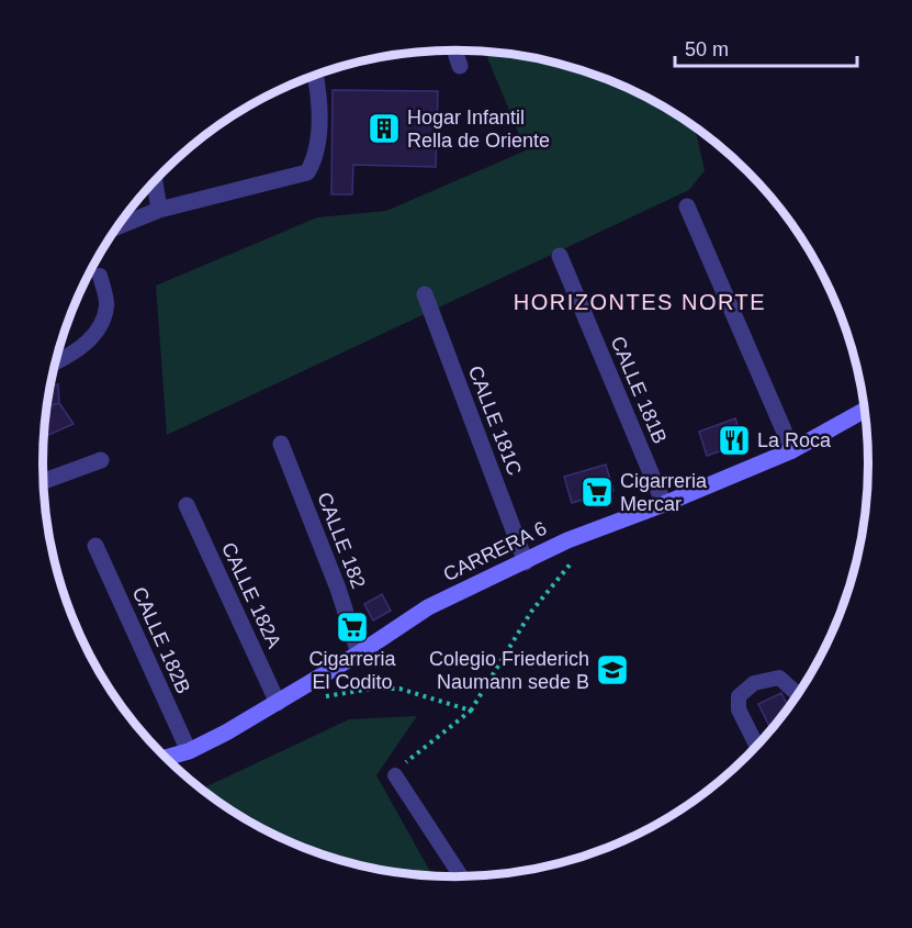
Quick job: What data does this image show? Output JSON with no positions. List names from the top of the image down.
{
  "streets": {
    "street": [
      "CALLE 181B",
      "CALLE 181C",
      "CALLE 182",
      "CARRERA 6",
      "CALLE 182A",
      "CALLE 182B"
    ]
  },
  "crossings": [
    ["CALLE 181B", "CARRERA 6"],
    ["CALLE 181C", "CARRERA 6"],
    ["CALLE 182", "CARRERA 6"],
    ["CARRERA 6", "CALLE 182A"],
    ["CARRERA 6", "CALLE 182B"]
  ],
  "districts": ["HORIZONTES NORTE"],
  "places": {
    "building": ["Hogar Infantil Rella de Oriente"],
    "restaurant": ["La Roca"],
    "supermarket": ["Cigarreria Mercar", "Cigarreria El Codito"],
    "school or university": ["Colegio Friederich Naumann sede B"]
  },
  "scale_bar": "50 m"
}
